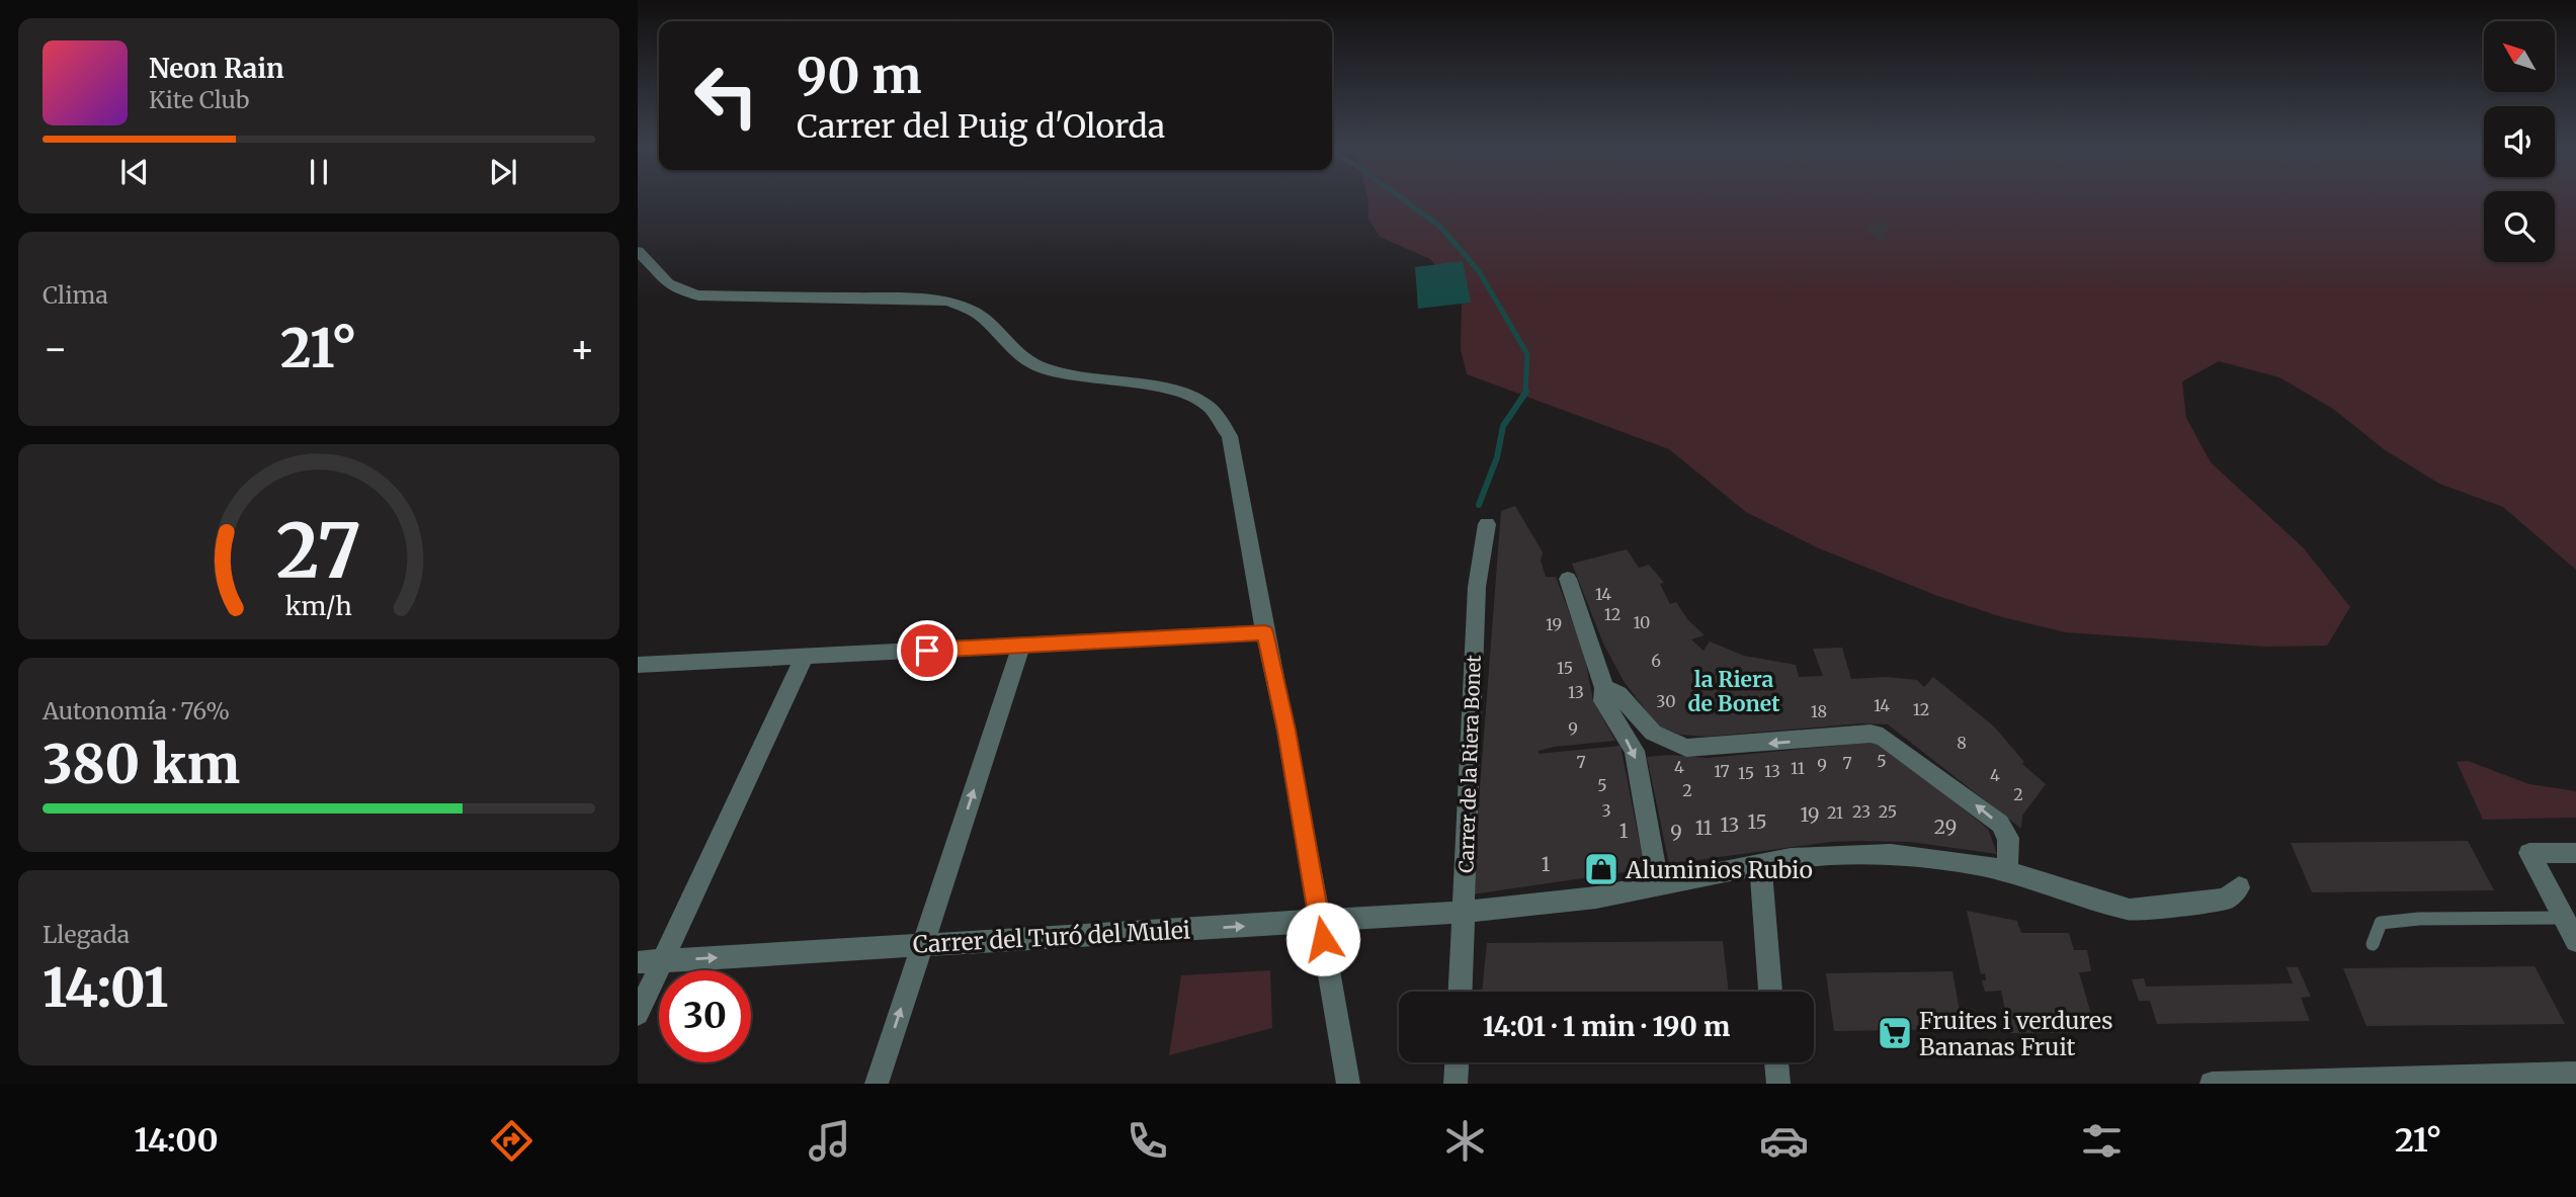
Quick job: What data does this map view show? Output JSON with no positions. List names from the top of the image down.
{
  "streets": {
    "street": ["Carrer de la Riera Bonet", "Carrer del Turó del Mulei"]
  },
  "crossings": [
    ["Carrer de la Riera Bonet", "Carrer del Turó del Mulei"]
  ],
  "one_way": ["Carrer del Turó del Mulei"],
  "districts": ["la Riera de Bonet"],
  "places": {
    "shop": ["Aluminios Rubio"],
    "supermarket": ["Fruites i verdures Bananas Fruit"]
  },
  "house_numbers": [
    "14",
    "12",
    "10",
    "19",
    "6",
    "15",
    "13",
    "30",
    "14",
    "12",
    "18",
    "9",
    "8",
    "5",
    "7",
    "7",
    "9",
    "4",
    "11",
    "17",
    "13",
    "15",
    "4",
    "5",
    "2",
    "2",
    "3",
    "23",
    "25",
    "21",
    "19",
    "15",
    "13",
    "29",
    "11",
    "1",
    "9",
    "1"
  ],
  "north": "top left",
  "page": {
    "turn": ["90 m", "Carrer del Puig d'Olorda"],
    "song": ["Neon Rain", "Kite Club"],
    "tile": [
      "Clima",
      ["Autonomía · 76%", "380 km"],
      ["Llegada", "14:01"]
    ],
    "heat": ["−", "21°", "+"],
    "limit": "30",
    "trip": "14:01 · 1 min · 190 m",
    "tabs": ["14:00", "21°"],
    "gauge": ["27", "km/h"]
  }
}
